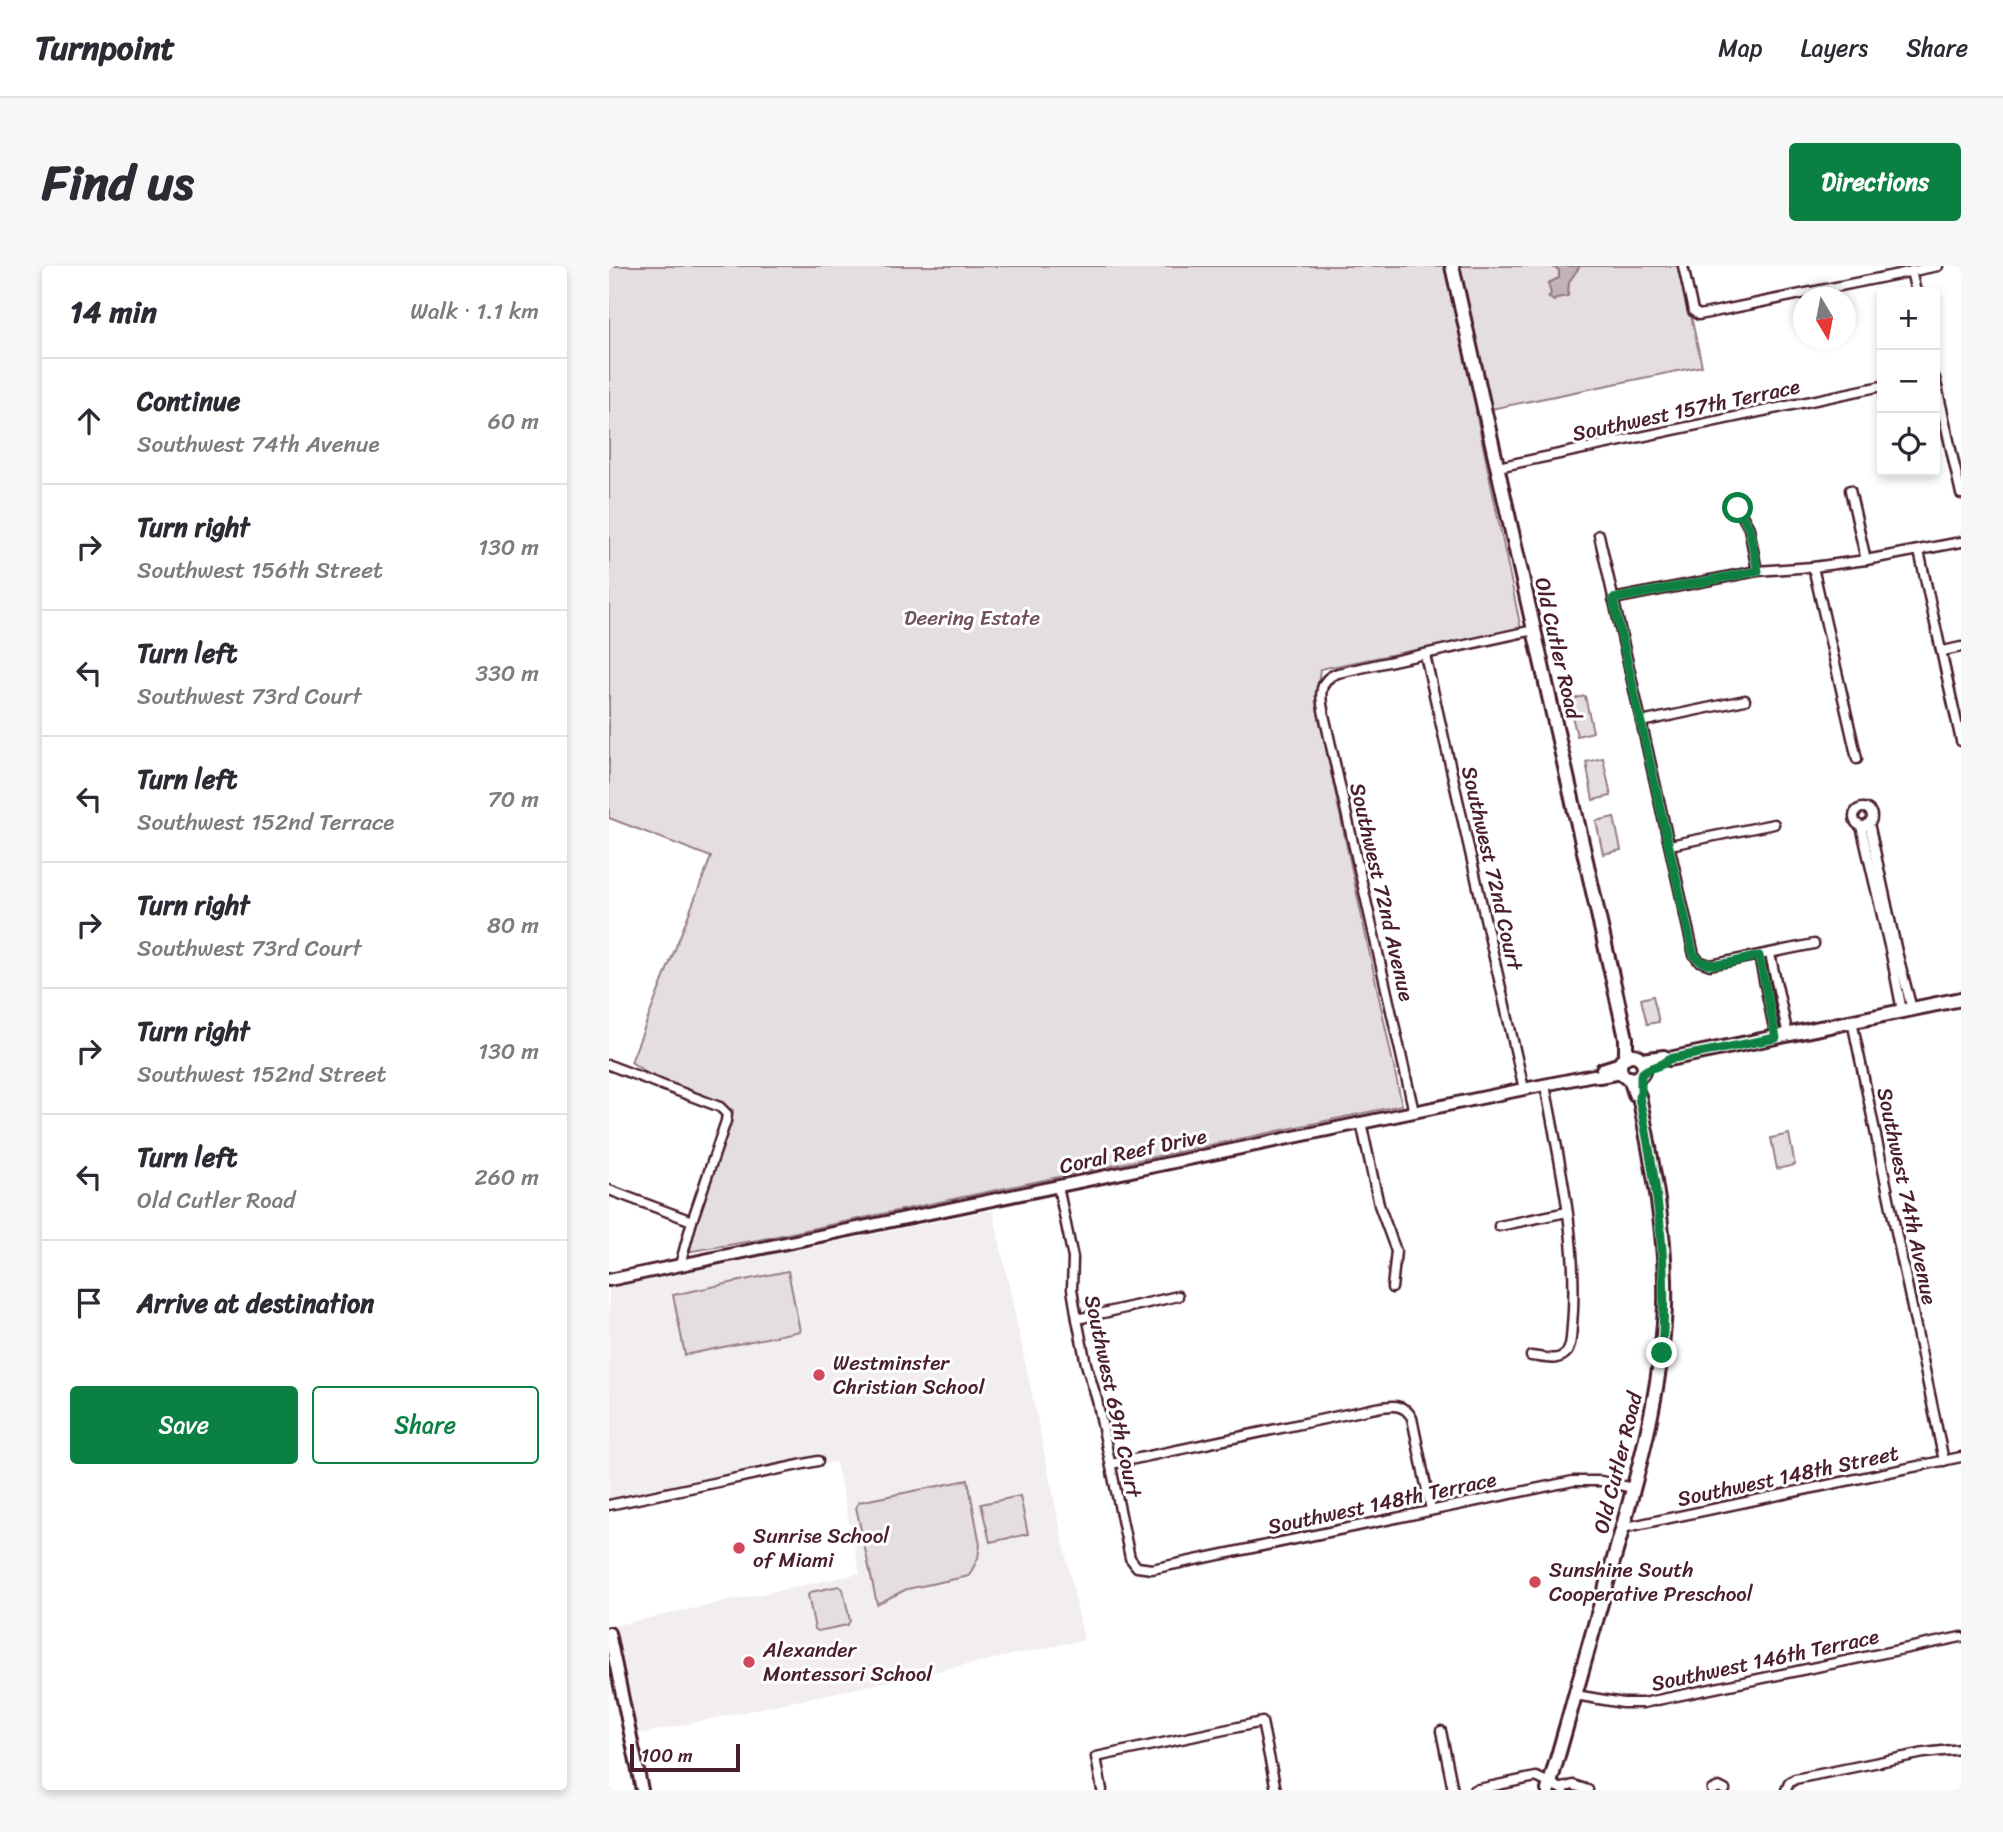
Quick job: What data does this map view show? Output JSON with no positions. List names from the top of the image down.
{
  "streets": {
    "main road": ["Old Cutler Road"],
    "street": [
      "Southwest 157th Terrace",
      "Southwest 72nd Court",
      "Southwest 72nd Avenue",
      "Coral Reef Drive",
      "Southwest 74th Avenue",
      "Southwest 69th Court",
      "Southwest 148th Street",
      "Southwest 148th Terrace",
      "Southwest 146th Terrace"
    ]
  },
  "crossings": [
    ["Southwest 157th Terrace", "Old Cutler Road"],
    ["Old Cutler Road", "Coral Reef Drive"],
    ["Old Cutler Road", "Southwest 148th Street"],
    ["Old Cutler Road", "Southwest 148th Terrace"],
    ["Old Cutler Road", "Southwest 146th Terrace"],
    ["Southwest 72nd Court", "Southwest 72nd Avenue"],
    ["Southwest 72nd Court", "Coral Reef Drive"],
    ["Southwest 72nd Avenue", "Coral Reef Drive"],
    ["Coral Reef Drive", "Southwest 69th Court"],
    ["Southwest 74th Avenue", "Southwest 148th Street"],
    ["Southwest 69th Court", "Southwest 148th Terrace"]
  ],
  "parks": ["Deering Estate"],
  "places": [
    "Westminster Christian School",
    "Sunrise School of Miami",
    "Sunshine South Cooperative Preschool",
    "Alexander Montessori School"
  ],
  "scale_bar": "100 m",
  "north": "bottom",
  "page": {
    "header": "Turnpoint",
    "nav": ["Map", "Layers", "Share"],
    "title": "Find us",
    "buttons": [
      "Directions",
      ["Save", "Share"]
    ],
    "heading": ["14 min", "Walk · 1.1 km"],
    "map_buttons": ["+", "−"],
    "list": [
      ["Continue", "Southwest 74th Avenue", "60 m"],
      ["Turn right", "Southwest 156th Street", "130 m"],
      ["Turn left", "Southwest 73rd Court", "330 m"],
      ["Turn left", "Southwest 152nd Terrace", "70 m"],
      ["Turn right", "Southwest 73rd Court", "80 m"],
      ["Turn right", "Southwest 152nd Street", "130 m"],
      ["Turn left", "Old Cutler Road", "260 m"],
      "Arrive at destination"
    ],
    "scale": "100 m"
  }
}
